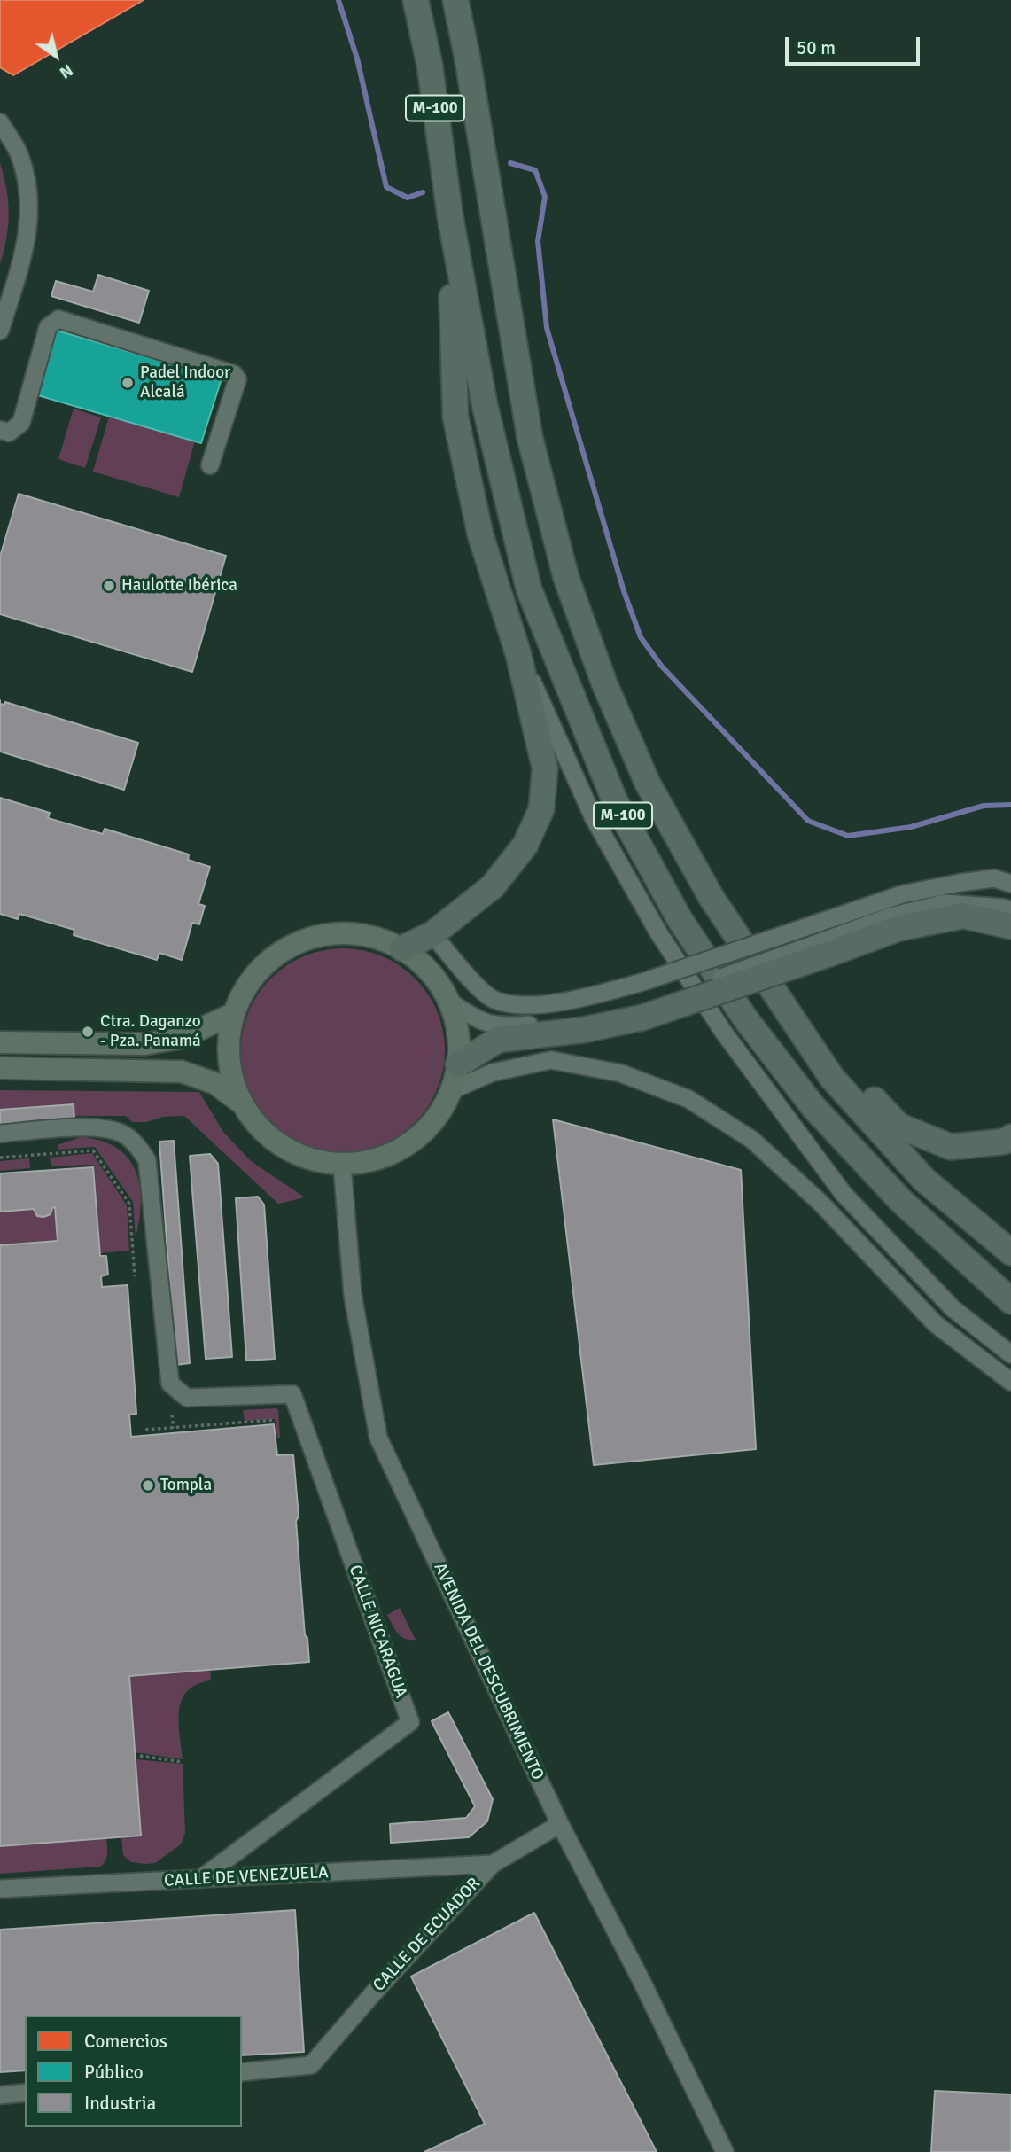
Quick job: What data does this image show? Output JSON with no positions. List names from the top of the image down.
{
  "streets": {
    "highway": ["M-100"],
    "street": [
      "CALLE NICARAGUA",
      "AVENIDA DEL DESCUBRIMIENTO",
      "CALLE DE VENEZUELA",
      "CALLE DE ECUADOR"
    ]
  },
  "crossings": [
    ["CALLE NICARAGUA", "CALLE DE VENEZUELA"],
    ["AVENIDA DEL DESCUBRIMIENTO", "CALLE DE ECUADOR"],
    ["CALLE DE VENEZUELA", "CALLE DE ECUADOR"]
  ],
  "places": [
    "Padel Indoor Alcalá",
    "Haulotte Ibérica",
    "Ctra. Daganzo - Pza. Panamá",
    "Tompla"
  ],
  "legend": ["Comercios", "Público", "Industria"],
  "scale_bar": "50 m",
  "north": "bottom right"
}
